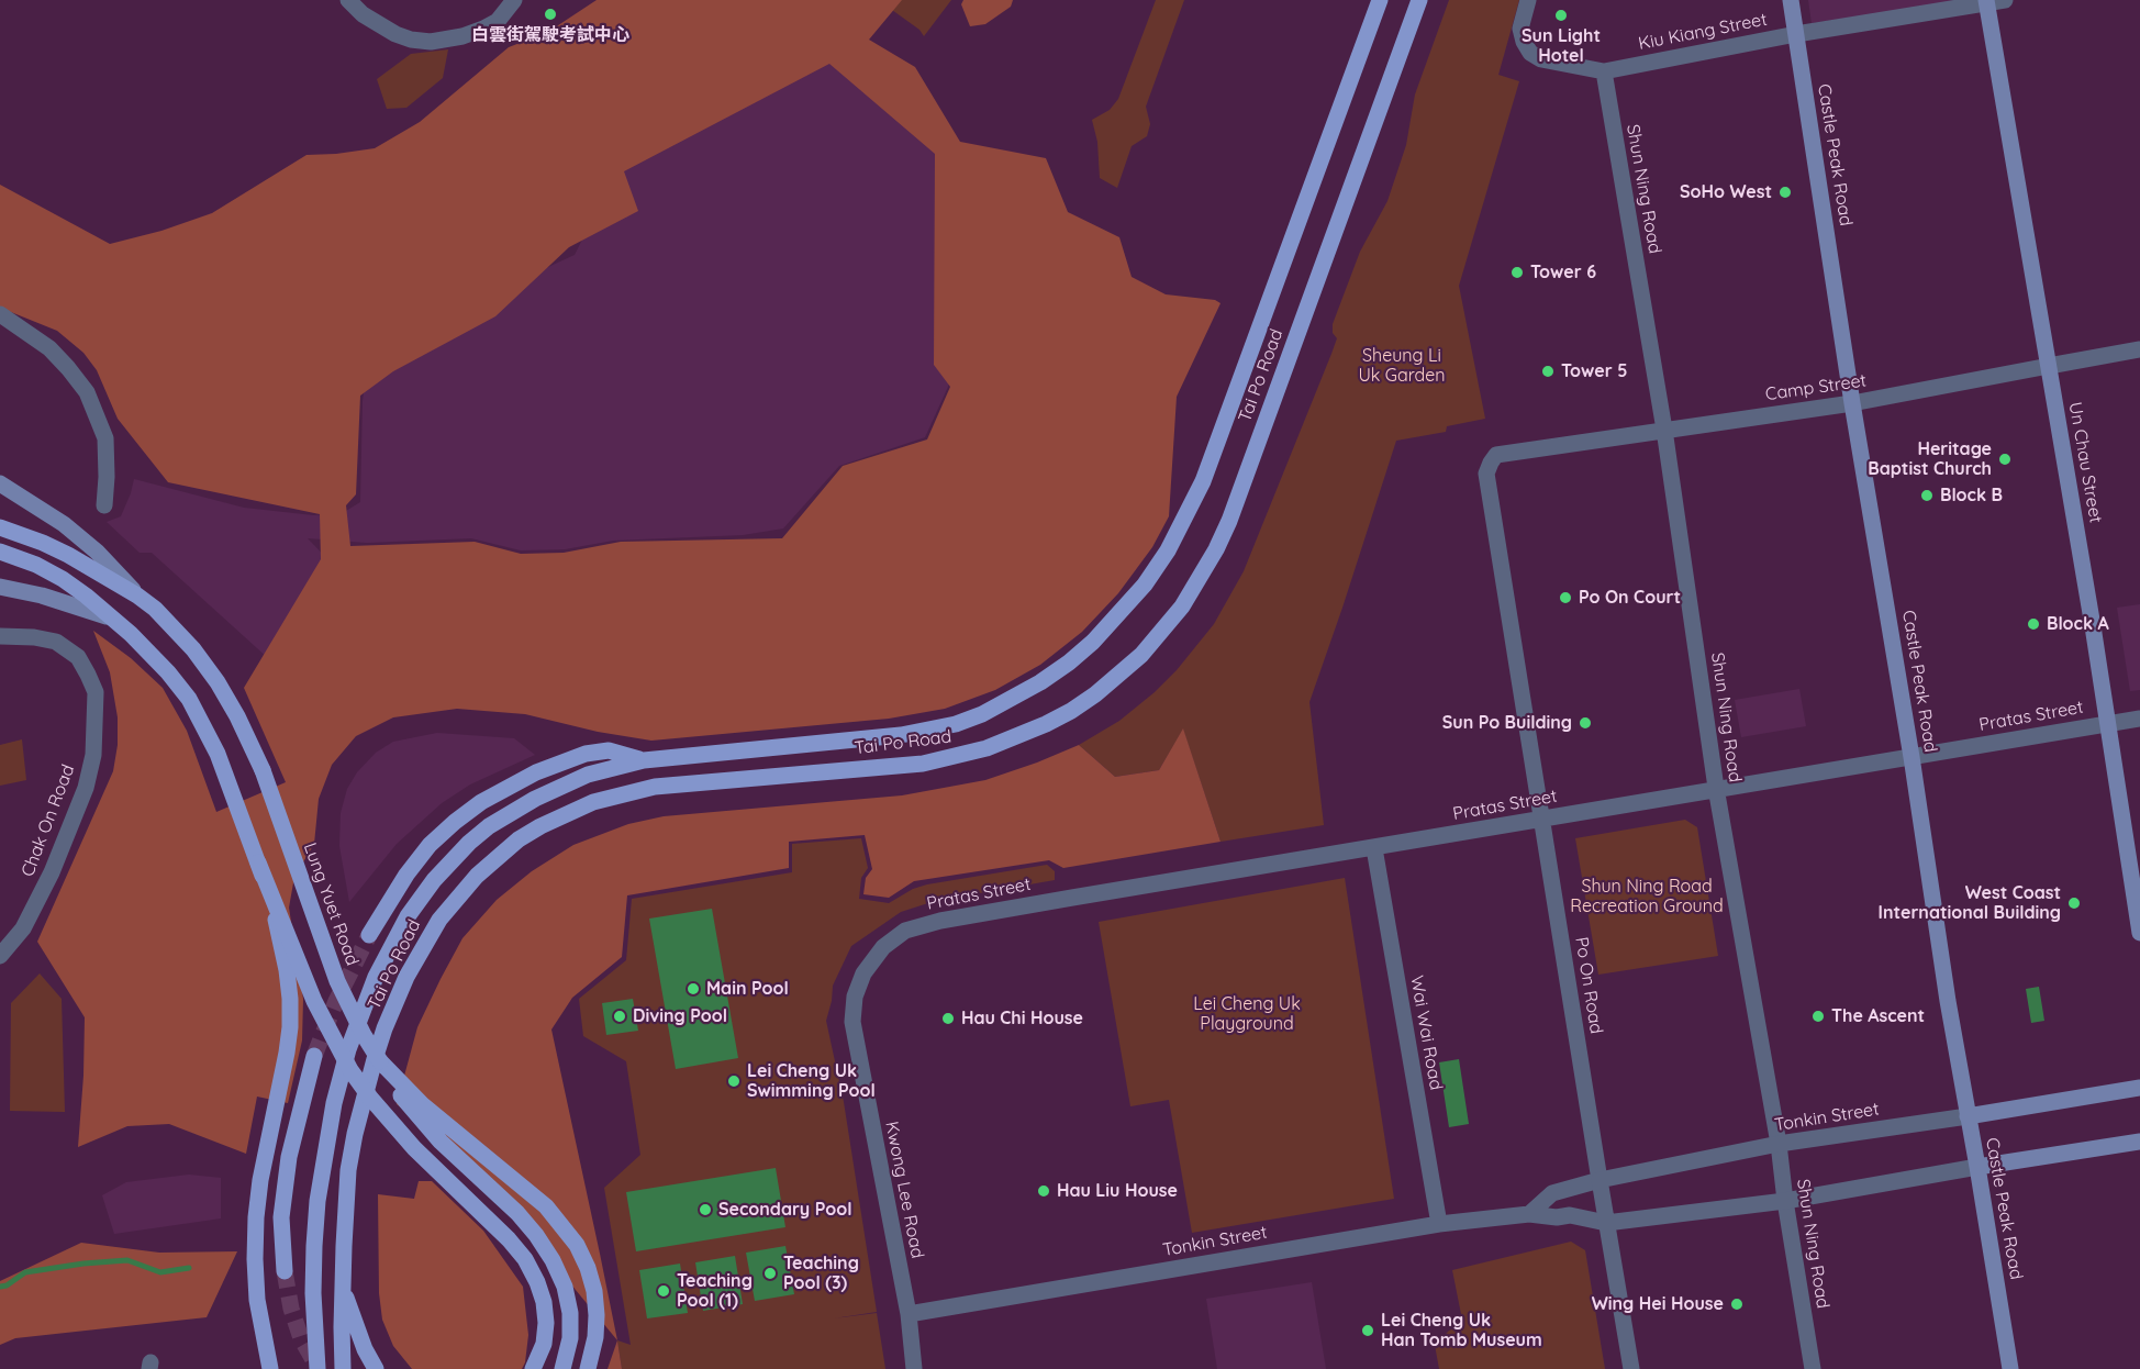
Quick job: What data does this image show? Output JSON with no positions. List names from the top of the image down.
{
  "streets": {
    "main road": [
      "Castle Peak Road",
      "Tai Po Road",
      "Un Chau Street",
      "Lung Yuet Road",
      "Tonkin Street"
    ],
    "street": [
      "Kiu Kiang Street",
      "Shun Ning Road",
      "Camp Street",
      "Pratas Street",
      "Chak On Road",
      "Po On Road",
      "Wai Wai Road",
      "Kwong Lee Road"
    ]
  },
  "crossings": [
    ["Kiu Kiang Street", "Castle Peak Road"],
    ["Kiu Kiang Street", "Shun Ning Road"],
    ["Kiu Kiang Street", "Un Chau Street"],
    ["Castle Peak Road", "Camp Street"],
    ["Castle Peak Road", "Pratas Street"],
    ["Castle Peak Road", "Tonkin Street"],
    ["Shun Ning Road", "Camp Street"],
    ["Shun Ning Road", "Pratas Street"],
    ["Shun Ning Road", "Tonkin Street"],
    ["Camp Street", "Un Chau Street"],
    ["Camp Street", "Po On Road"],
    ["Un Chau Street", "Pratas Street"],
    ["Pratas Street", "Po On Road"],
    ["Pratas Street", "Wai Wai Road"],
    ["Pratas Street", "Kwong Lee Road"],
    ["Po On Road", "Tonkin Street"],
    ["Wai Wai Road", "Tonkin Street"],
    ["Tonkin Street", "Kwong Lee Road"]
  ],
  "parks": ["Sheung Li Uk Garden", "Shun Ning Road Recreation Ground", "Lei Cheng Uk Playground"],
  "places": [
    "白雲街駕駛考試中心",
    "Sun Light Hotel",
    "SoHo West",
    "Tower 6",
    "Tower 5",
    "Heritage Baptist Church",
    "Block B",
    "Po On Court",
    "Block A",
    "Sun Po Building",
    "West Coast International Building",
    "Main Pool",
    "Diving Pool",
    "The Ascent",
    "Hau Chi House",
    "Lei Cheng Uk Swimming Pool",
    "Hau Liu House",
    "Secondary Pool",
    "Teaching Pool (3)",
    "Teaching Pool (1)",
    "Wing Hei House",
    "Lei Cheng Uk Han Tomb Museum"
  ]
}
